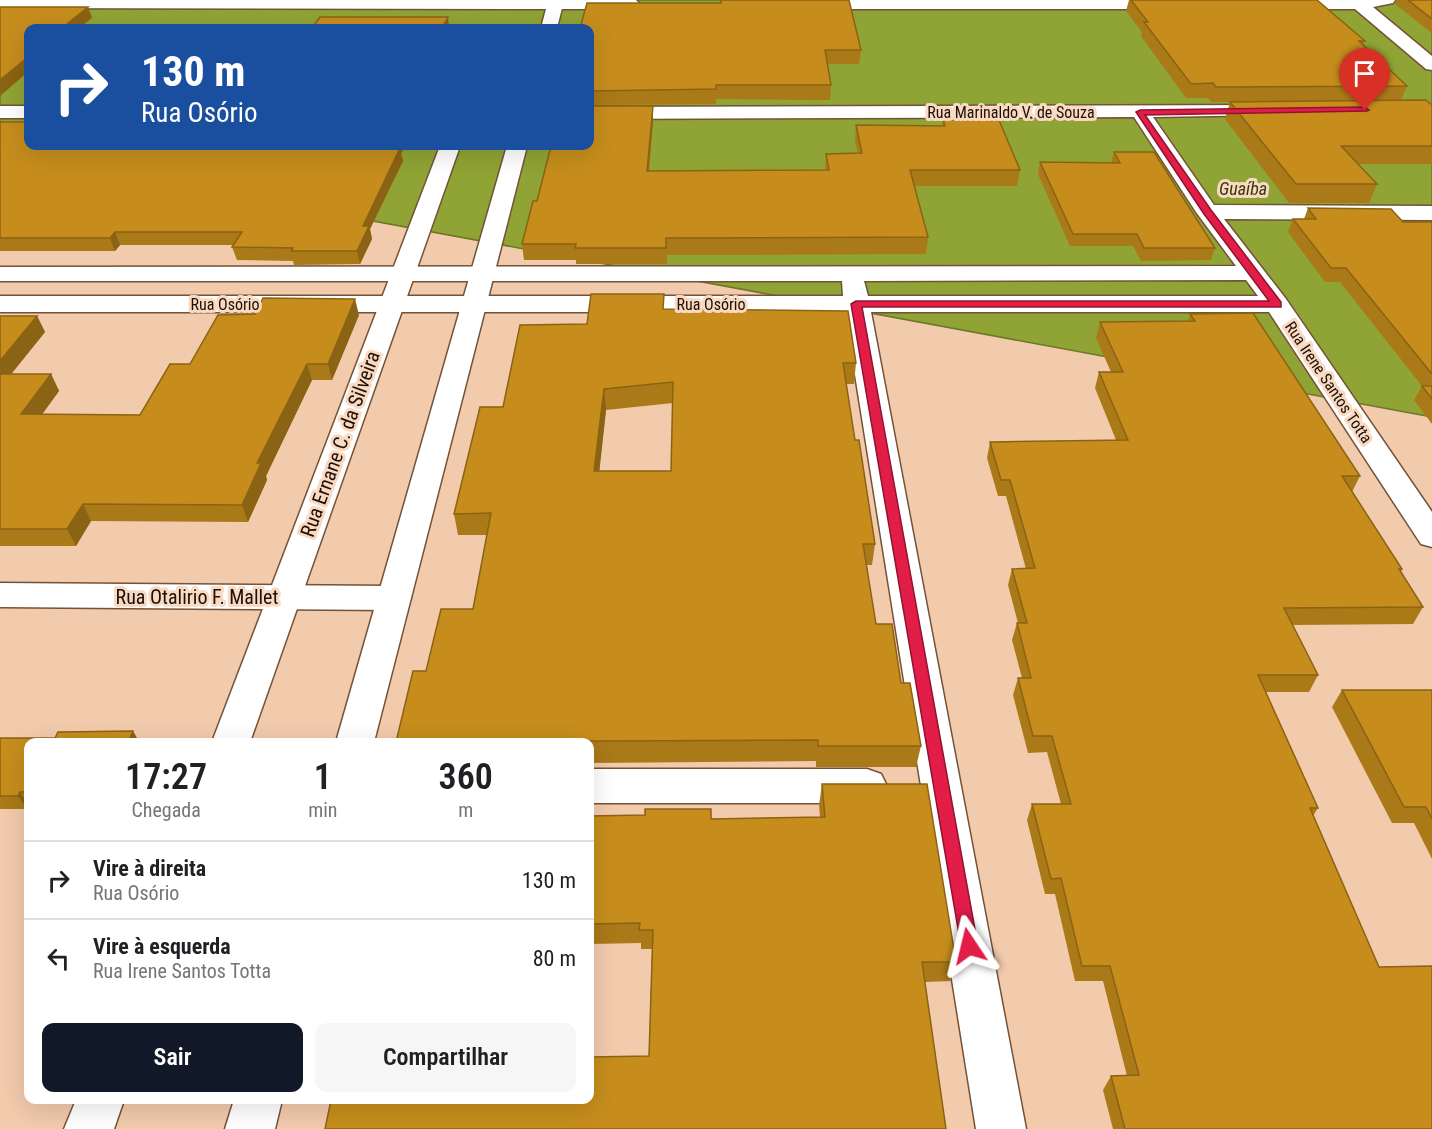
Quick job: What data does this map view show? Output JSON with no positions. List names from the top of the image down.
{
  "streets": {
    "street": [
      "Rua Marinaldo V. de Souza",
      "Rua Osório",
      "Rua Irene Santos Totta",
      "Rua Ernane C. da Silveira",
      "Rua Otalirio F. Mallet"
    ]
  },
  "crossings": [
    ["Rua Marinaldo V. de Souza", "Rua Irene Santos Totta"],
    ["Rua Osório", "Rua Irene Santos Totta"],
    ["Rua Osório", "Rua Ernane C. da Silveira"],
    ["Rua Ernane C. da Silveira", "Rua Otalirio F. Mallet"]
  ],
  "water": ["Guaíba"],
  "page": {
    "turn": ["130 m", "Rua Osório"],
    "eta": [
      "17:27",
      "Chegada",
      "1",
      "min",
      "360",
      "m"
    ],
    "list": [
      {
        "name": "Vire à direita",
        "note": "Rua Osório",
        "value": "130 m"
      },
      {
        "name": "Vire à esquerda",
        "note": "Rua Irene Santos Totta",
        "value": "80 m"
      }
    ],
    "buttons": ["Sair", "Compartilhar"]
  }
}
